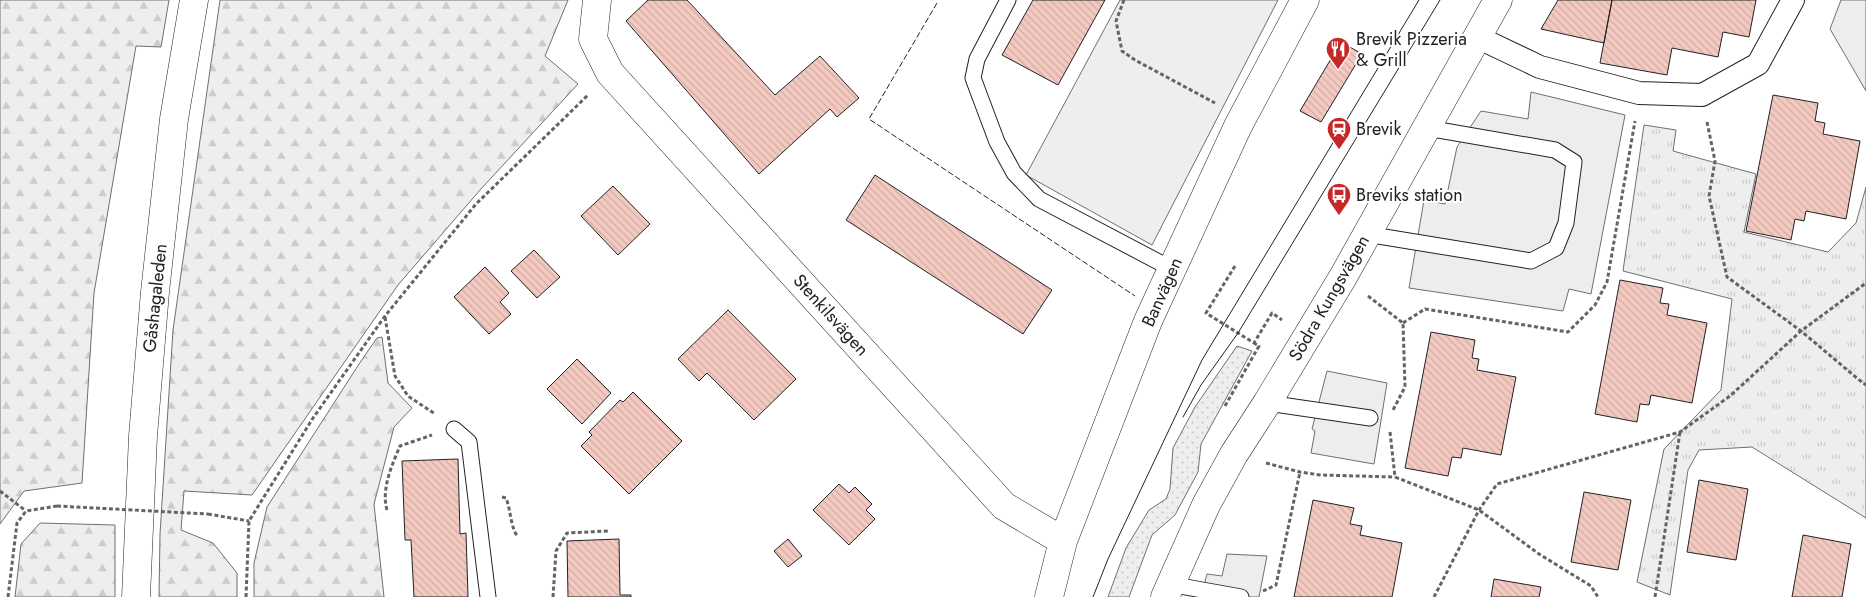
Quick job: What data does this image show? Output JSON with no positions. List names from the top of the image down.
{
  "streets": {
    "street": [
      "Banvägen",
      "Gåshagaleden",
      "Södra Kungsvägen",
      "Stenkilsvägen"
    ]
  },
  "crossings": [
    ["Banvägen", "Stenkilsvägen"]
  ],
  "places": {
    "restaurant": ["Brevik Pizzeria & Grill"],
    "station": ["Brevik"],
    "bus stop": ["Breviks station"]
  }
}
